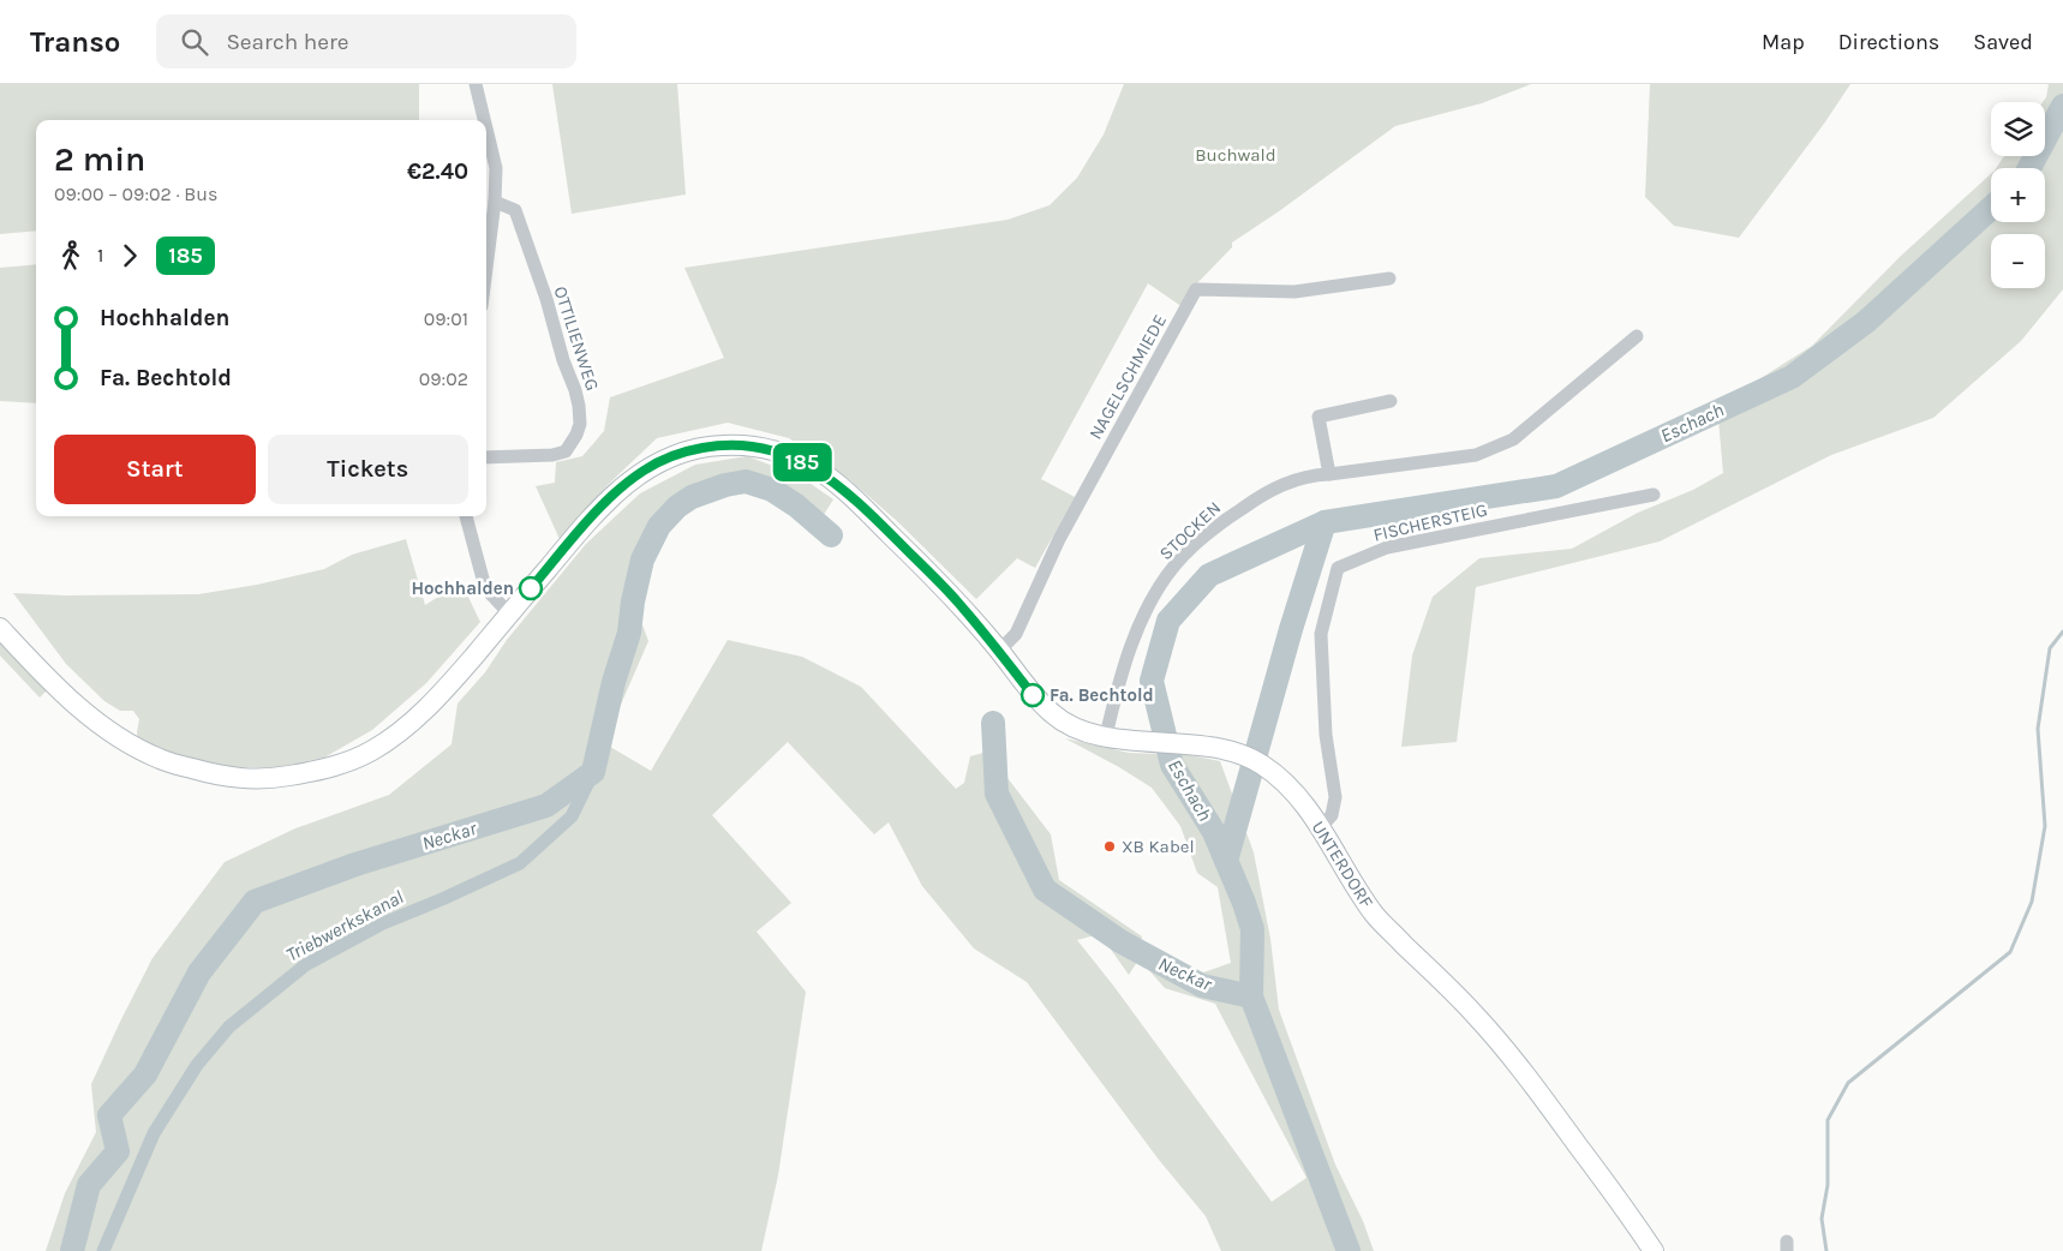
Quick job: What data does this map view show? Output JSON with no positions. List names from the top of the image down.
{
  "streets": {
    "street": [
      "OTTILIENWEG",
      "NAGELSCHMIEDE",
      "FISCHERSTEIG",
      "STOCKEN",
      "UNTERDORF"
    ]
  },
  "crossings": [
    ["NAGELSCHMIEDE", "UNTERDORF"],
    ["FISCHERSTEIG", "UNTERDORF"],
    ["STOCKEN", "UNTERDORF"]
  ],
  "water": ["Eschach", "Neckar", "Triebwerkskanal"],
  "parks": ["Buchwald"],
  "places": ["Hochhalden", "Fa. Bechtold", "XB Kabel"],
  "lines": ["bus line 185"],
  "page": {
    "header": "Transo",
    "search": "Search here",
    "nav": ["Map", "Directions", "Saved"],
    "on_map": "185",
    "map_buttons": ["+", "−"],
    "heading": ["2 min", "09:00 – 09:02 · Bus", "€2.40"],
    "legs": ["1", "185"],
    "list": [
      {
        "name": "Hochhalden",
        "value": "09:01"
      },
      {
        "name": "Fa. Bechtold",
        "value": "09:02"
      }
    ],
    "buttons": ["Start", "Tickets"]
  }
}
